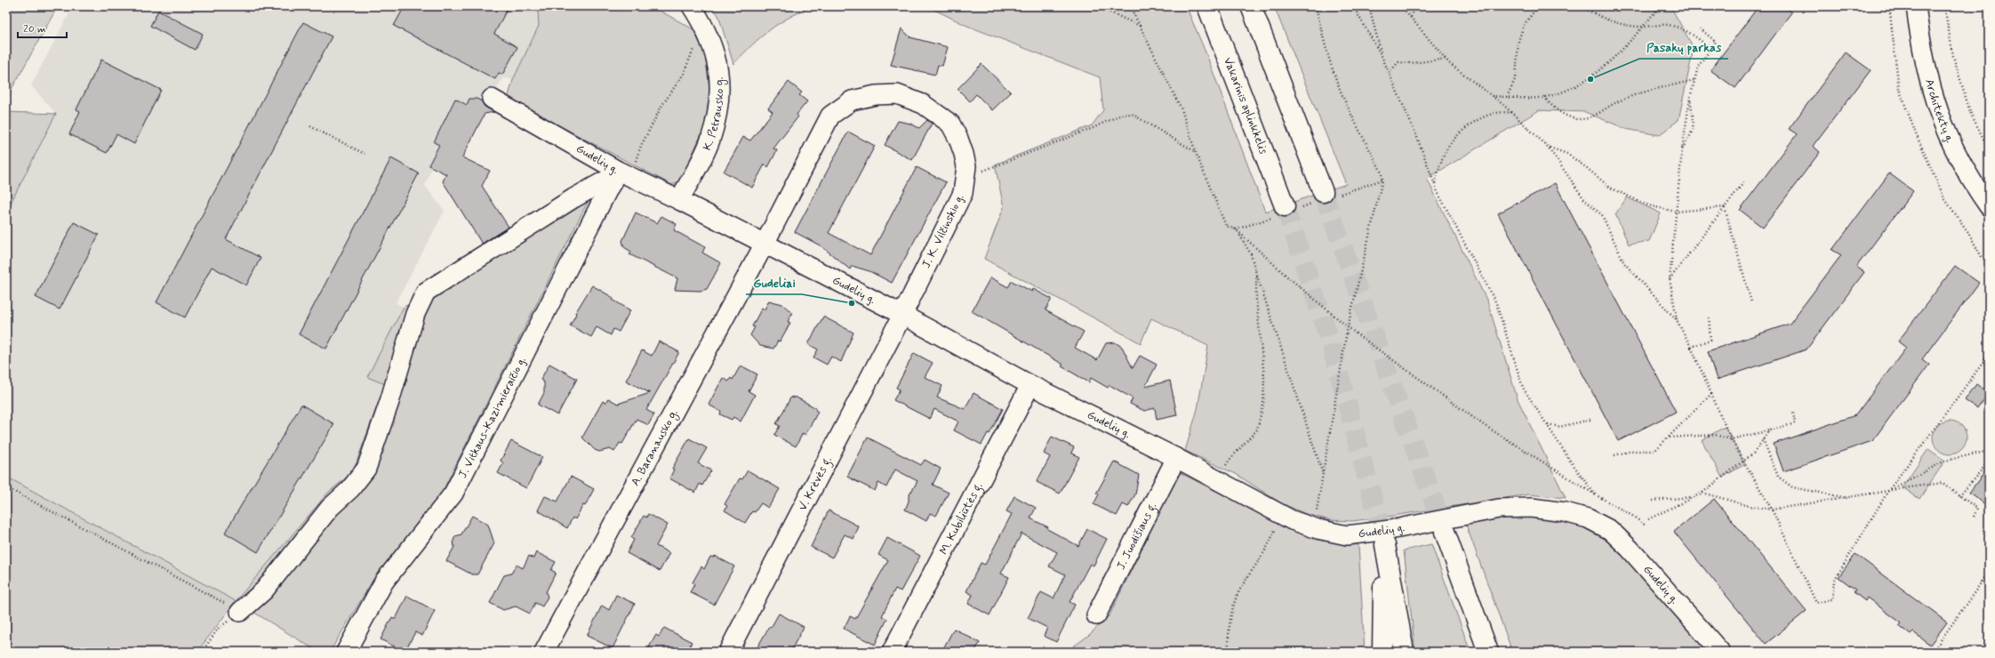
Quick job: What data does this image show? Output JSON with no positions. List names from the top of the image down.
{
  "streets": {
    "highway": ["Vakarinis aplinkkelis"],
    "street": [
      "Architektų g.",
      "K. Petrausko g.",
      "Gudelių g.",
      "J. K. Vilčinskio g.",
      "J. Vitkaus-Kazimieraičio g.",
      "A. Baranausko g.",
      "V. Krėvės g.",
      "M. Kubiliūtės g.",
      "J. Juodišiaus g."
    ]
  },
  "crossings": [
    ["K. Petrausko g.", "Gudelių g."],
    ["Gudelių g.", "J. K. Vilčinskio g."],
    ["Gudelių g.", "J. Vitkaus-Kazimieraičio g."],
    ["Gudelių g.", "A. Baranausko g."],
    ["Gudelių g.", "V. Krėvės g."],
    ["Gudelių g.", "M. Kubiliūtės g."],
    ["Gudelių g.", "J. Juodišiaus g."],
    ["J. K. Vilčinskio g.", "A. Baranausko g."],
    ["J. K. Vilčinskio g.", "V. Krėvės g."]
  ],
  "places": ["Pasakų parkas", "Gudeliai"],
  "scale_bar": "20 m"
}
